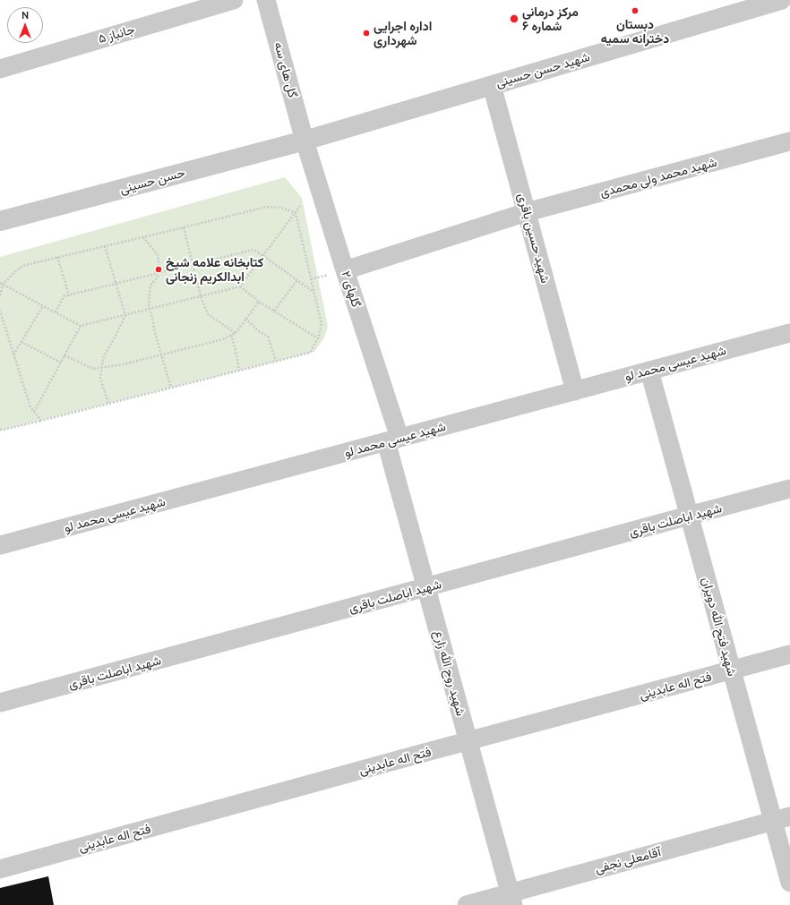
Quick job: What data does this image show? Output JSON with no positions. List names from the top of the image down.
{
  "streets": {
    "street": [
      "جانباز ۵",
      "گل های سه",
      "شهید حسن حسینی",
      "شهید محمد ولی محمدی",
      "حسن حسینی",
      "شهید حسین باقری",
      "گلهای ۲",
      "شهید عیسی محمد لو",
      "شهید اباصلت باقری",
      "شهید فتح الله دویران",
      "شهید روح الله زارع",
      "فتح اله عابدینی",
      "آقامعلی نجفی"
    ]
  },
  "crossings": [
    ["گل های سه", "شهید حسن حسینی"],
    ["گل های سه", "حسن حسینی"],
    ["گل های سه", "گلهای ۲"],
    ["شهید حسن حسینی", "حسن حسینی"],
    ["شهید حسن حسینی", "شهید حسین باقری"],
    ["شهید حسن حسینی", "گلهای ۲"],
    ["شهید محمد ولی محمدی", "شهید حسین باقری"],
    ["شهید محمد ولی محمدی", "گلهای ۲"],
    ["حسن حسینی", "گلهای ۲"],
    ["شهید حسین باقری", "شهید عیسی محمد لو"],
    ["گلهای ۲", "شهید عیسی محمد لو"],
    ["گلهای ۲", "شهید روح الله زارع"],
    ["شهید عیسی محمد لو", "شهید فتح الله دویران"],
    ["شهید عیسی محمد لو", "شهید روح الله زارع"],
    ["شهید اباصلت باقری", "شهید فتح الله دویران"],
    ["شهید اباصلت باقری", "شهید روح الله زارع"],
    ["شهید فتح الله دویران", "فتح اله عابدینی"],
    ["شهید فتح الله دویران", "آقامعلی نجفی"],
    ["شهید روح الله زارع", "فتح اله عابدینی"],
    ["شهید روح الله زارع", "آقامعلی نجفی"]
  ],
  "places": [
    "دبستان دخترانه سمیه",
    "مرکز درمانی شماره ۶",
    "اداره اجرایی شهرداری",
    "کتابخانه علامه شیخ ابدالکریم زنجانی"
  ],
  "north": "top"
}
